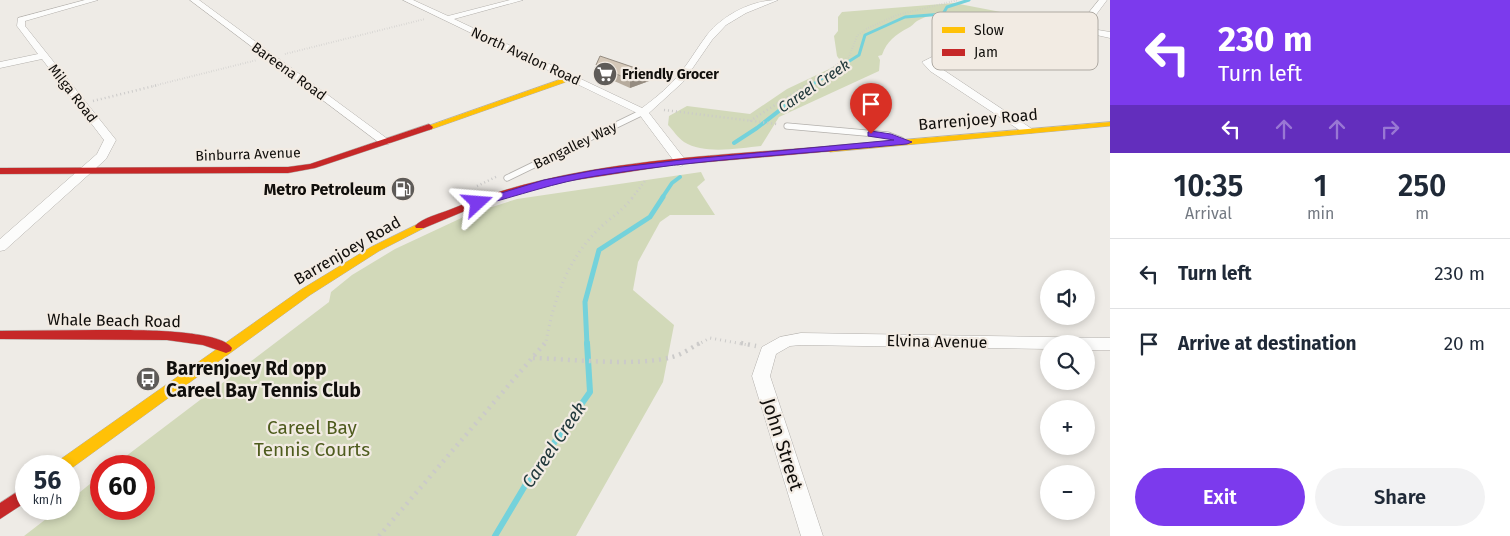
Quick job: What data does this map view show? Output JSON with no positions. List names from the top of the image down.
{
  "streets": {
    "main road": ["Barrenjoey Road", "Binburra Avenue", "Whale Beach Road"],
    "street": [
      "North Avalon Road",
      "Bareena Road",
      "Milga Road",
      "Elvina Avenue",
      "John Street"
    ],
    "lane": ["Bangalley Way"]
  },
  "crossings": [
    ["North Avalon Road", "Barrenjoey Road"],
    ["North Avalon Road", "Bangalley Way"],
    ["North Avalon Road", "Binburra Avenue"],
    ["Bareena Road", "Binburra Avenue"],
    ["Milga Road", "Binburra Avenue"],
    ["Barrenjoey Road", "Whale Beach Road"],
    ["Elvina Avenue", "John Street"]
  ],
  "water": ["Careel Creek"],
  "parks": ["Careel Bay Tennis Courts"],
  "places": {
    "supermarket": ["Friendly Grocer"],
    "fuel station": ["Metro Petroleum"],
    "bus stop": ["Barrenjoey Rd opp Careel Bay Tennis Club"]
  },
  "legend": ["Slow", "Jam"],
  "page": {
    "turn": ["230 m", "Turn left"],
    "eta": [
      "10:35",
      "Arrival",
      "1",
      "min",
      "250",
      "m"
    ],
    "list": [
      {
        "name": "Turn left",
        "value": "230 m"
      },
      {
        "name": "Arrive at destination",
        "value": "20 m"
      }
    ],
    "map_buttons": ["+", "−"],
    "speed": "56 km/h",
    "limit": "60",
    "buttons": ["Exit", "Share"]
  }
}
